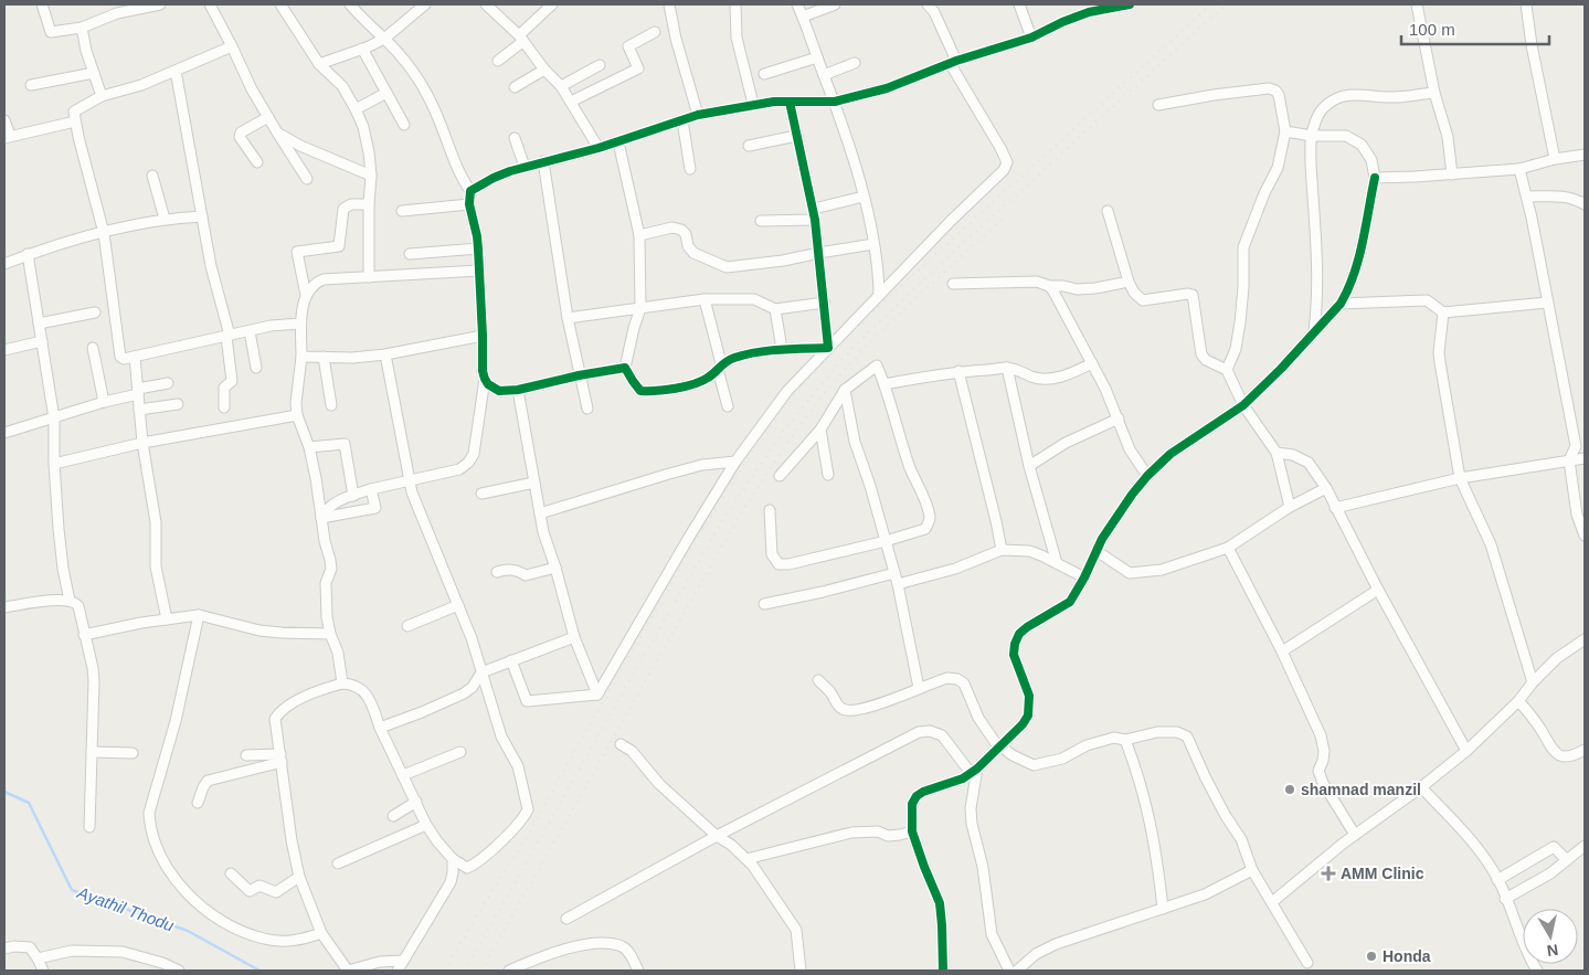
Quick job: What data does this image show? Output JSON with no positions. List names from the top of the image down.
{
  "water": ["Ayathil Thodu"],
  "places": {
    "other": ["shamnad manzil", "Honda"],
    "health": ["AMM Clinic"]
  },
  "scale_bar": "100 m",
  "north": "bottom"
}
